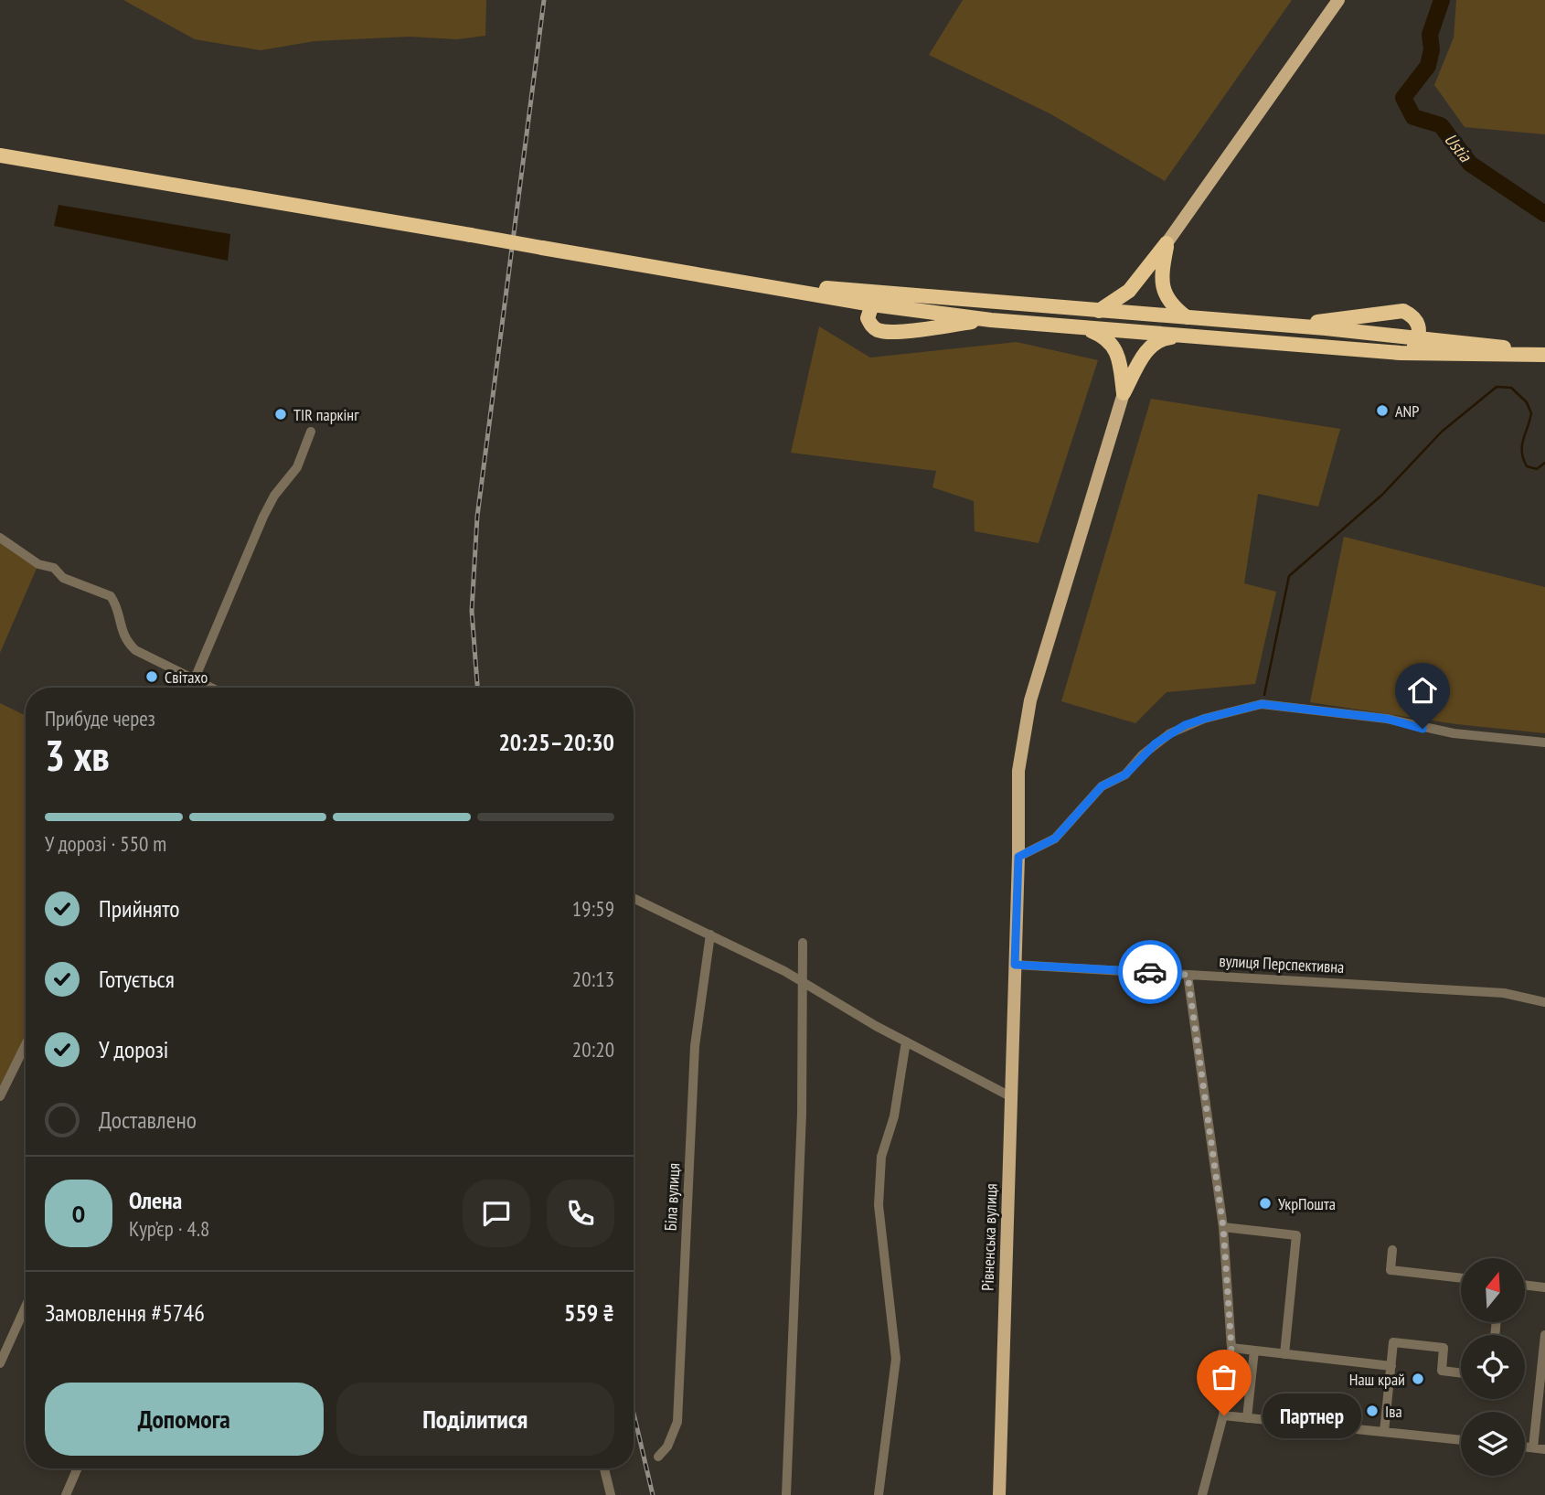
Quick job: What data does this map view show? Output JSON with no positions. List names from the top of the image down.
{
  "streets": {
    "main road": ["Рівненська вулиця"],
    "street": ["вулиця Перспективна", "Біла вулиця"]
  },
  "crossings": [
    ["вулиця Перспективна", "Рівненська вулиця"]
  ],
  "water": ["Ustia"],
  "places": [
    "ANP",
    "TIR паркінг",
    "Світахо",
    "УкрПошта",
    "Наш край",
    "Іва",
    "Партнер"
  ],
  "north": "top",
  "page": {
    "heading": ["3 хв", "Прибуде через", "20:25–20:30"],
    "panel": [
      "Олена",
      "Кур’єр · 4.8",
      "Замовлення #5746",
      "559 ₴"
    ],
    "bar": "У дорозі · 550 m",
    "list": [
      ["Прийнято", "19:59"],
      ["Готується", "20:13"],
      ["У дорозі", "20:20"],
      "Доставлено"
    ],
    "round": "О",
    "buttons": ["Допомога", "Поділитися"],
    "bubble": "Партнер"
  }
}
